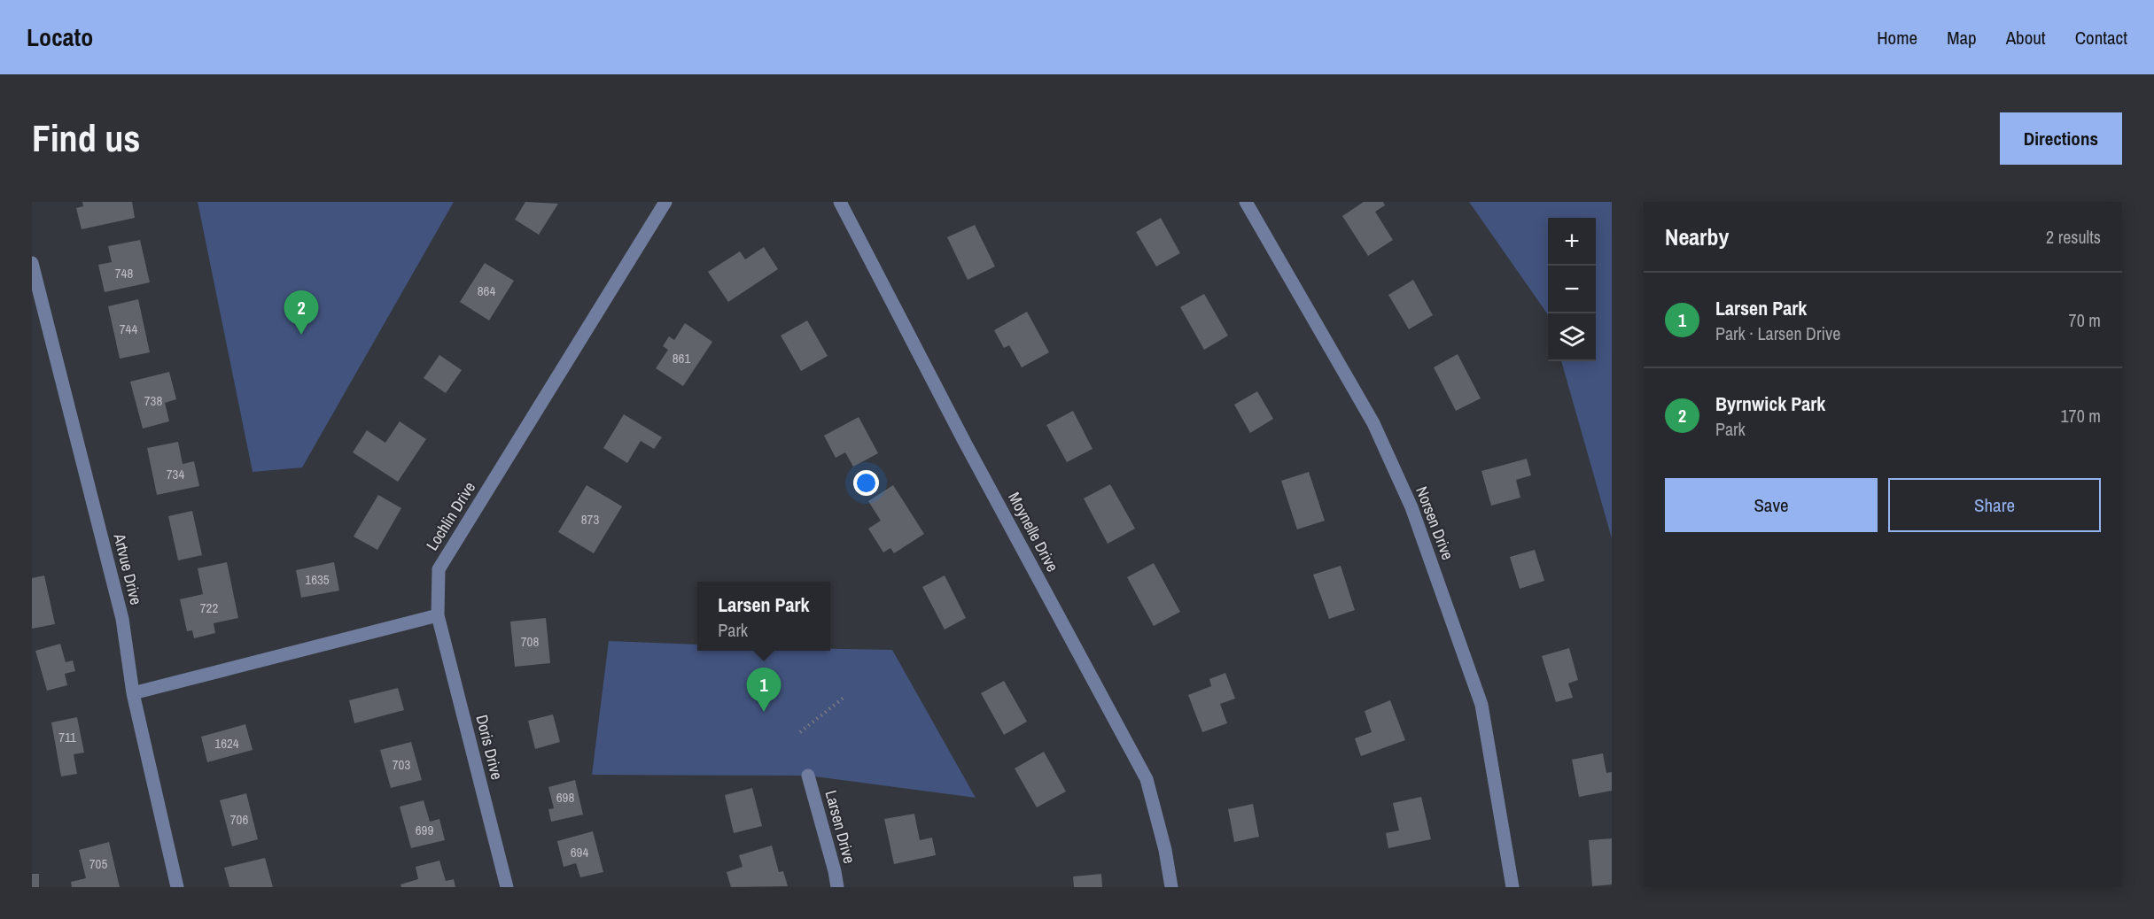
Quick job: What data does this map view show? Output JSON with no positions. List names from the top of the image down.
{
  "streets": {
    "street": [
      "Lochlin Drive",
      "Norsen Drive",
      "Moynelle Drive",
      "Artvue Drive",
      "Doris Drive",
      "Larsen Drive"
    ]
  },
  "crossings": [
    ["Lochlin Drive", "Doris Drive"]
  ],
  "house_numbers": [
    "748",
    "864",
    "744",
    "861",
    "738",
    "734",
    "873",
    "1635",
    "722",
    "708",
    "711",
    "1624",
    "703",
    "698",
    "706",
    "699",
    "694",
    "705"
  ],
  "page": {
    "header": "Locato",
    "nav": [
      "Home",
      "Map",
      "About",
      "Contact"
    ],
    "buttons": [
      "Directions",
      ["Save", "Share"]
    ],
    "title": "Find us",
    "heading": ["Nearby", "2 results"],
    "map_buttons": ["+", "−"],
    "list": [
      {
        "mark": "1",
        "name": "Larsen Park",
        "note": "Park · Larsen Drive",
        "value": "70 m"
      },
      {
        "mark": "2",
        "name": "Byrnwick Park",
        "note": "Park",
        "value": "170 m"
      }
    ],
    "pins": ["2", "1"],
    "popup": ["Larsen Park", "Park"]
  }
}
